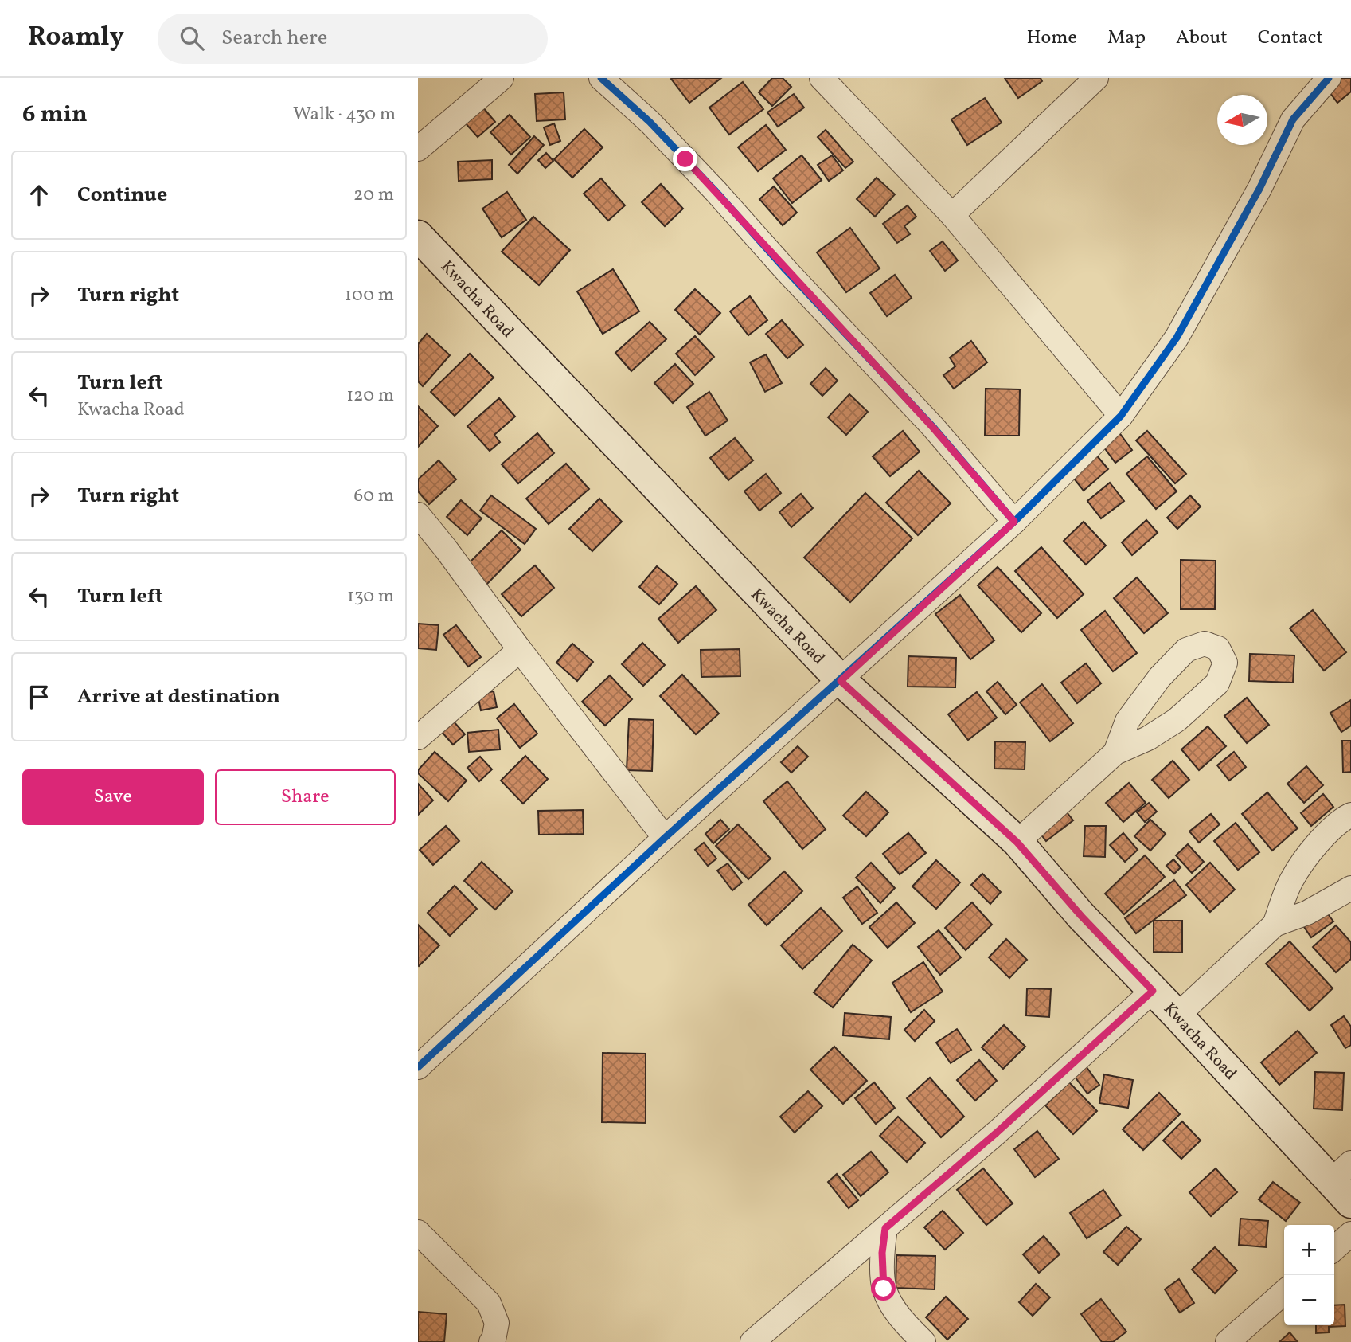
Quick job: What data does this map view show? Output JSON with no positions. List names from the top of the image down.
{
  "streets": {
    "main road": ["Kwacha Road"]
  },
  "north": "left",
  "page": {
    "header": "Roamly",
    "search": "Search here",
    "nav": [
      "Home",
      "Map",
      "About",
      "Contact"
    ],
    "heading": ["6 min", "Walk · 430 m"],
    "list": [
      ["Continue", "20 m"],
      ["Turn right", "100 m"],
      ["Turn left", "Kwacha Road", "120 m"],
      ["Turn right", "60 m"],
      ["Turn left", "130 m"],
      "Arrive at destination"
    ],
    "buttons": ["Save", "Share"],
    "map_buttons": ["+", "−"]
  }
}
